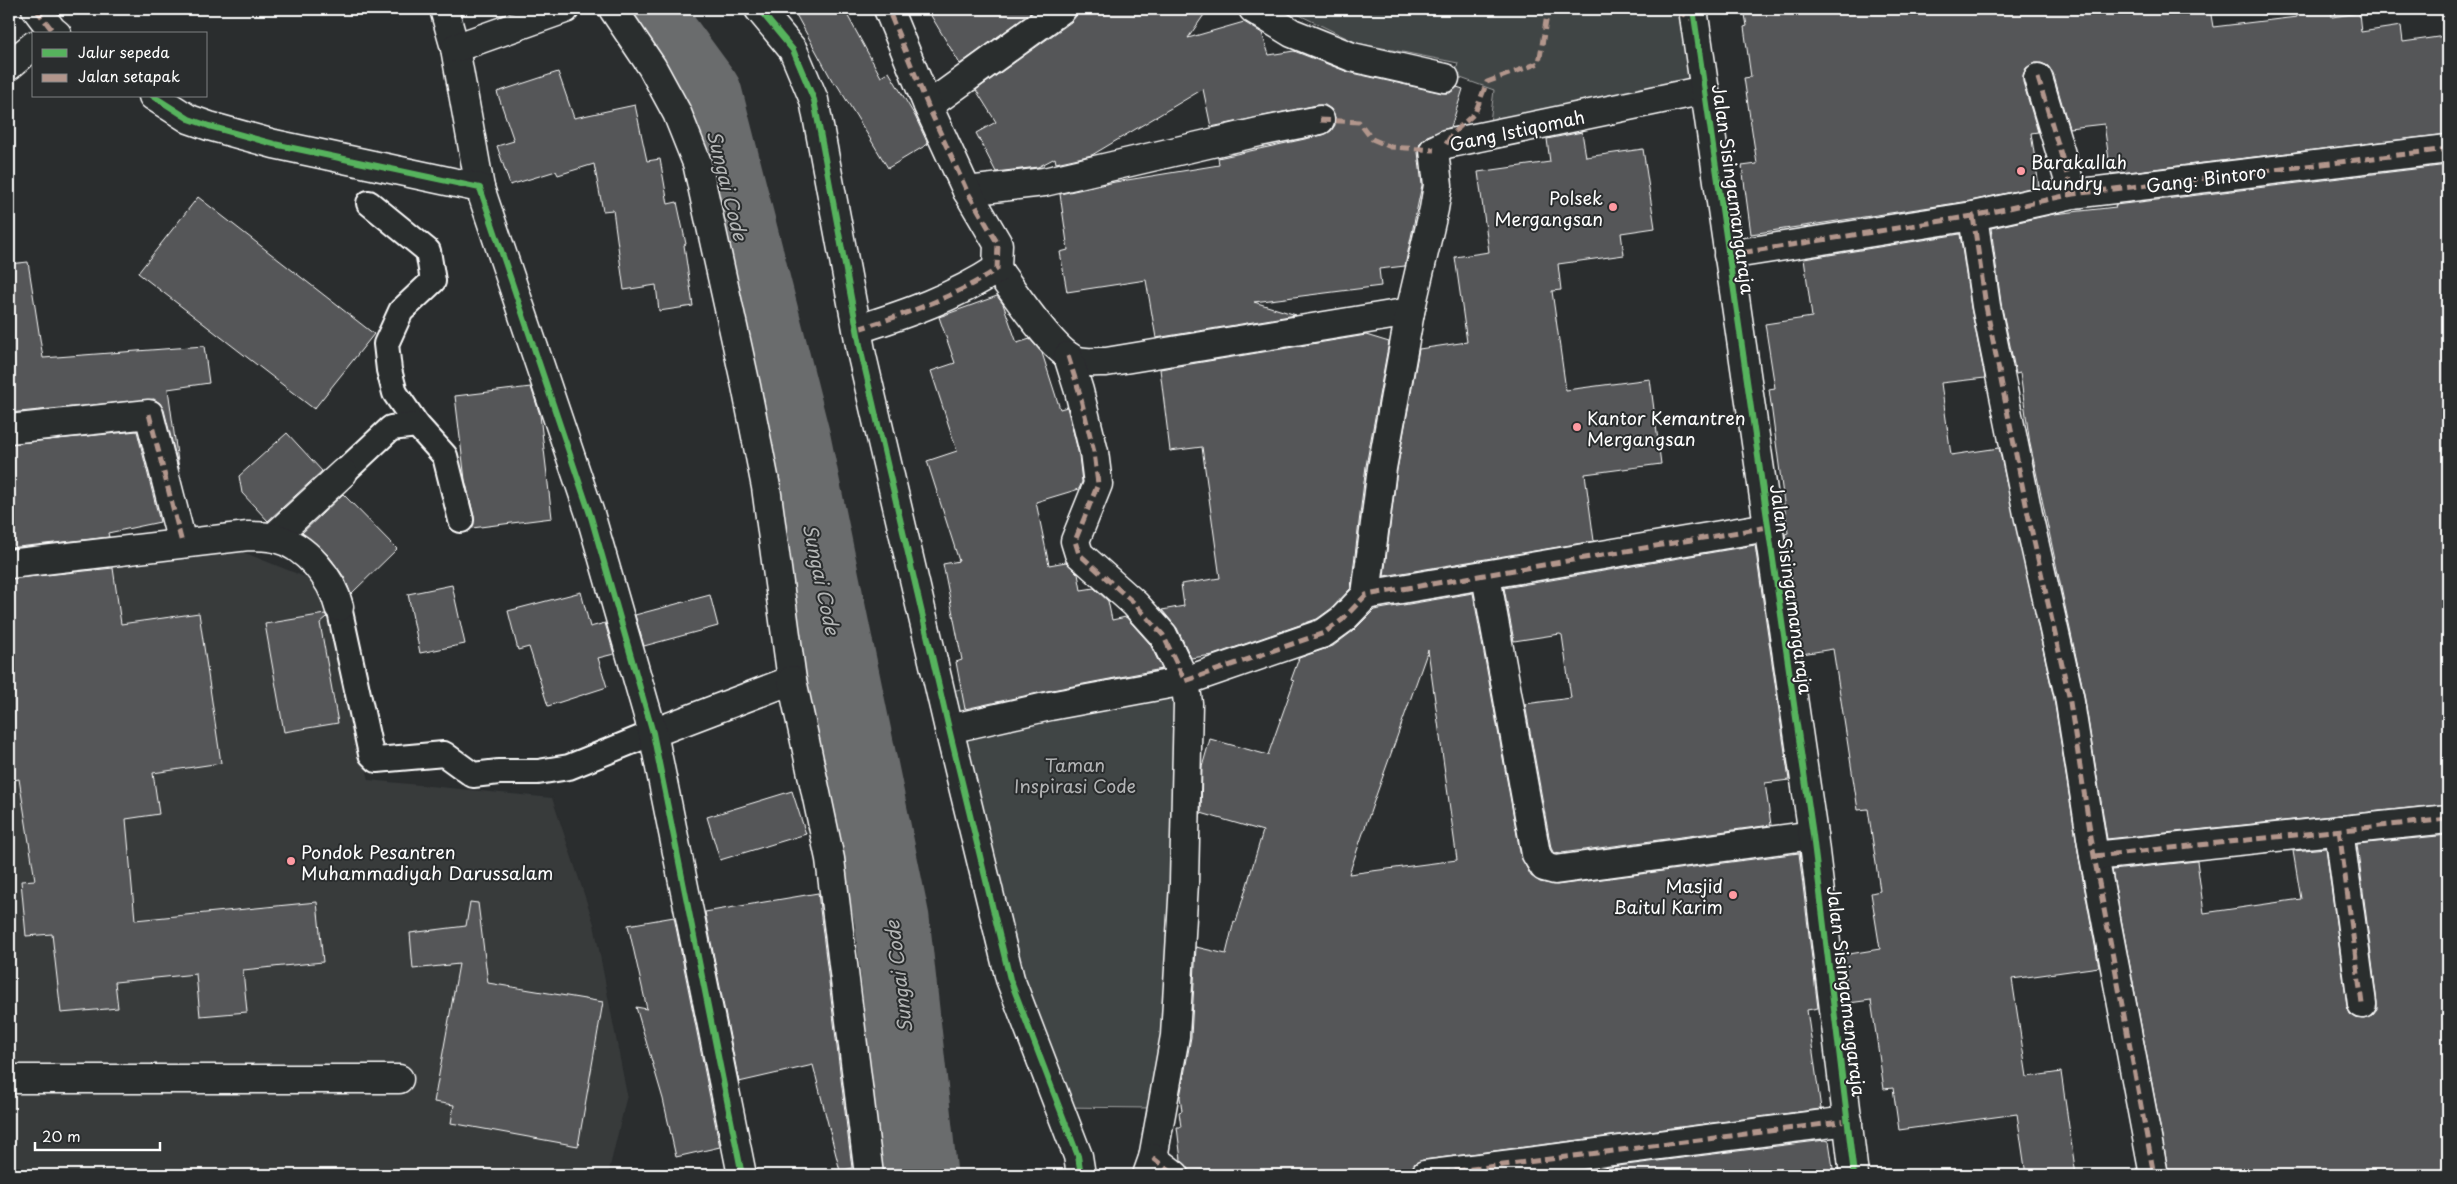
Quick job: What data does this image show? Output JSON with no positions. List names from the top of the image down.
{
  "streets": {
    "street": ["Gang Istiqomah", "Gang: Bintoro", "Jalan Sisingamangaraja"]
  },
  "crossings": [
    ["Gang Istiqomah", "Jalan Sisingamangaraja"],
    ["Gang: Bintoro", "Jalan Sisingamangaraja"]
  ],
  "water": ["Sungai Code"],
  "parks": ["Taman Inspirasi Code"],
  "places": [
    "Barakallah Laundry",
    "Polsek Mergangsan",
    "Kantor Kemantren Mergangsan",
    "Pondok Pesantren Muhammadiyah Darussalam",
    "Masjid Baitul Karim"
  ],
  "legend": ["Jalur sepeda", "Jalan setapak"],
  "scale_bar": "20 m"
}
